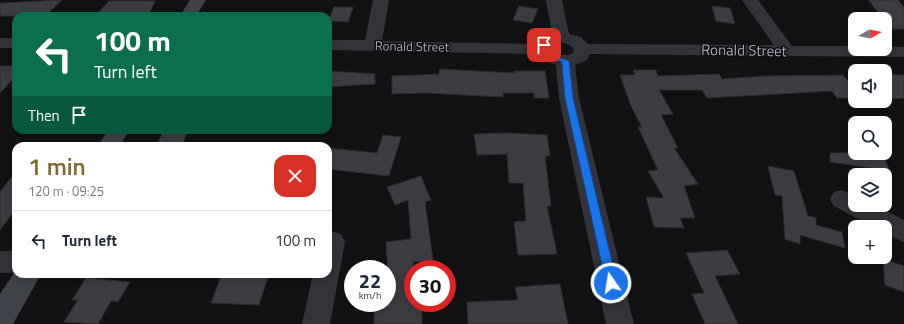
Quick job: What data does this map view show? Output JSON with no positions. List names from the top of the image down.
{
  "streets": {
    "street": ["Ronald Street"]
  },
  "north": "right",
  "page": {
    "map_buttons": "+",
    "turn": ["100 m", "Turn left"],
    "then": "Then",
    "heading": ["1 min", "120 m · 09:25"],
    "list": [
      {
        "name": "Turn left",
        "value": "100 m"
      }
    ],
    "speed": "22 km/h",
    "limit": "30"
  }
}
